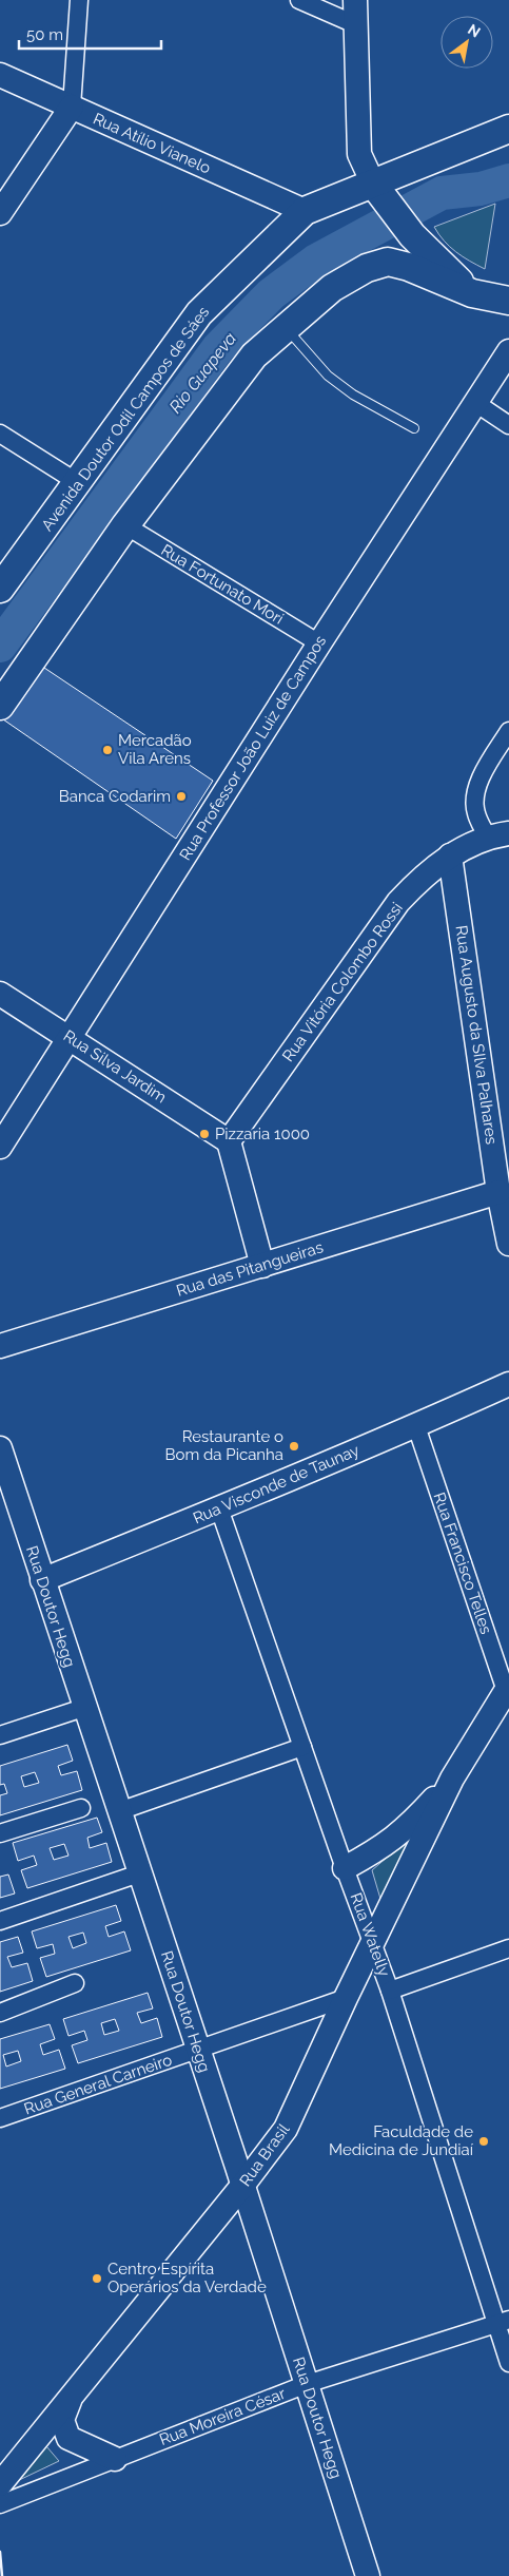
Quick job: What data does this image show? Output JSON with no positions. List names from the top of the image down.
{
  "streets": {
    "main road": ["Avenida Doutor Odil Campos de Sáes"],
    "street": [
      "Rua Atílio Vianelo",
      "Rua Fortunato Mori",
      "Rua Professor João Luiz de Campos",
      "Rua Vitória Colombo Rossi",
      "Rua Augusto da SIlva Palhares",
      "Rua Silva Jardim",
      "Rua das Pitangueiras",
      "Rua Visconde de Taunay",
      "Rua Francisco Telles",
      "Rua Doutor Hegg",
      "Rua Watelly",
      "Rua General Carneiro",
      "Rua Brasil",
      "Rua Moreira César"
    ]
  },
  "crossings": [
    ["Rua Atílio Vianelo", "Avenida Doutor Odil Campos de Sáes"],
    ["Rua Fortunato Mori", "Rua Professor João Luiz de Campos"],
    ["Rua Professor João Luiz de Campos", "Rua Silva Jardim"],
    ["Rua Vitória Colombo Rossi", "Rua Augusto da SIlva Palhares"],
    ["Rua Vitória Colombo Rossi", "Rua Silva Jardim"],
    ["Rua Augusto da SIlva Palhares", "Rua das Pitangueiras"],
    ["Rua Visconde de Taunay", "Rua Francisco Telles"],
    ["Rua Visconde de Taunay", "Rua Doutor Hegg"],
    ["Rua Visconde de Taunay", "Rua Watelly"],
    ["Rua Doutor Hegg", "Rua General Carneiro"],
    ["Rua Doutor Hegg", "Rua Brasil"],
    ["Rua Doutor Hegg", "Rua Moreira César"],
    ["Rua Watelly", "Rua Brasil"],
    ["Rua Watelly", "Rua Moreira César"],
    ["Rua General Carneiro", "Rua Brasil"]
  ],
  "water": ["Rio Guapeva"],
  "places": [
    "Mercadão Vila Arens",
    "Banca Codarim",
    "Pizzaria 1000",
    "Restaurante o Bom da Picanha",
    "Faculdade de Medicina de Jundiaí",
    "Centro Espírita Operários da Verdade"
  ],
  "scale_bar": "50 m",
  "north": "top right"
}
